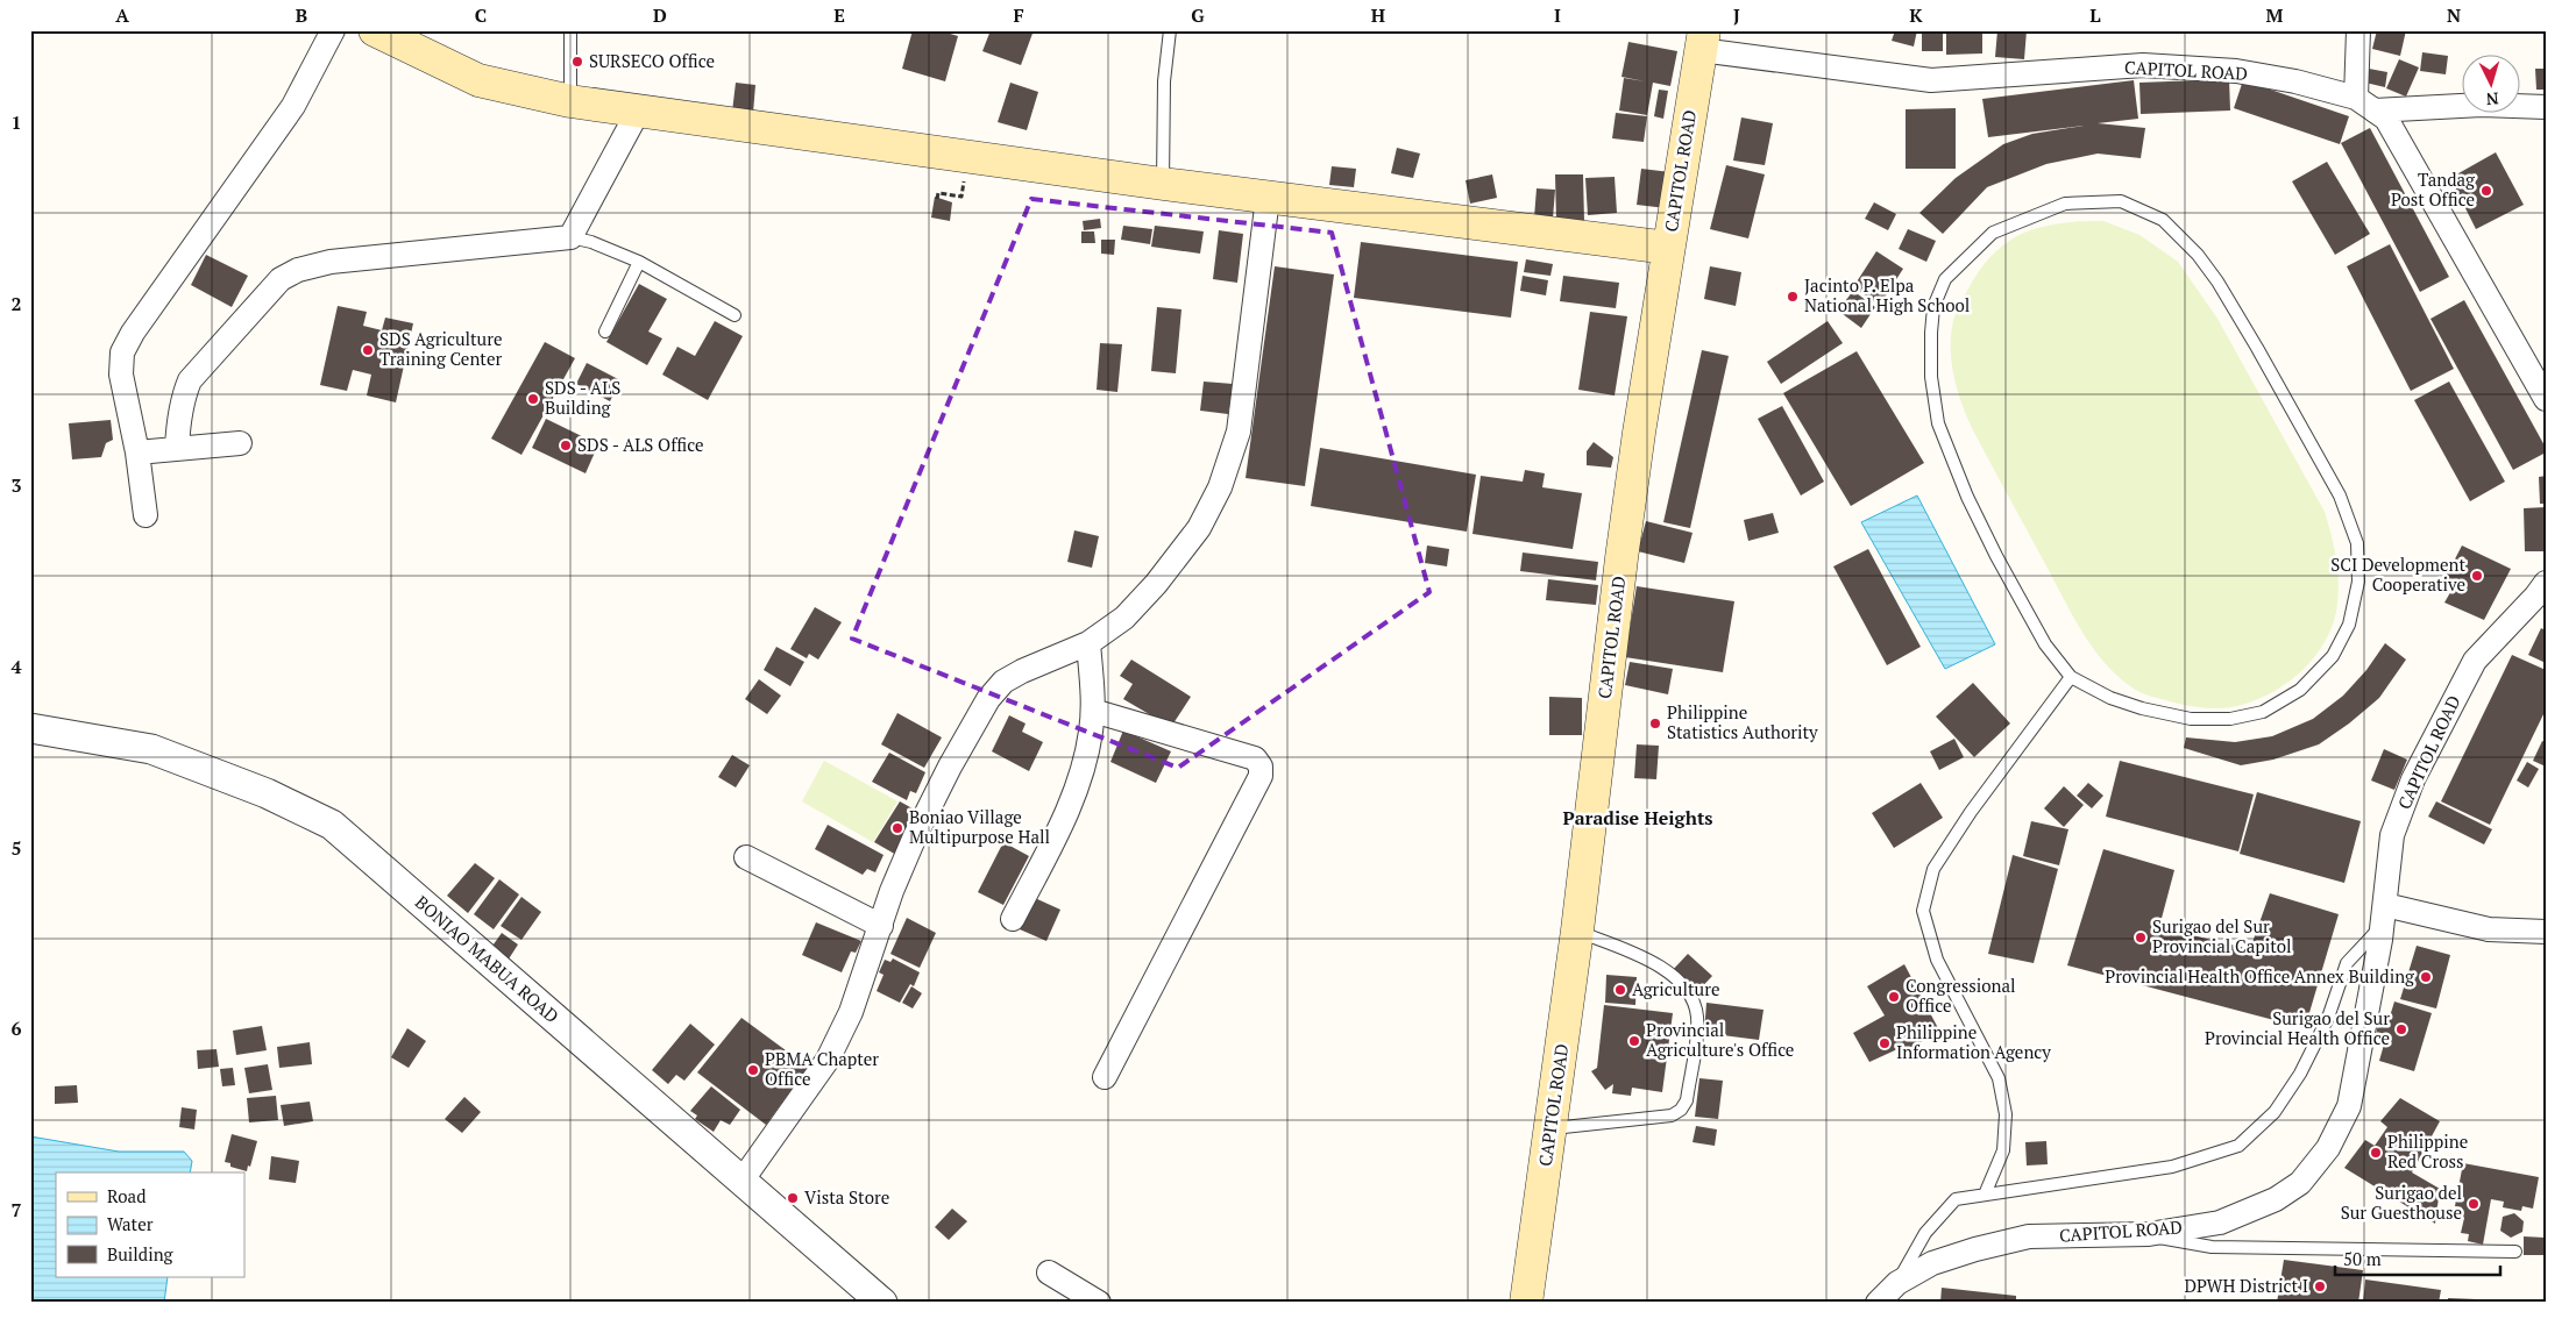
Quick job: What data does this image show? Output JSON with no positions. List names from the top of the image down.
{
  "streets": {
    "main road": ["CAPITOL ROAD"],
    "street": ["BONIAO MABUA ROAD"]
  },
  "districts": ["Paradise Heights"],
  "places": [
    "SURSECO Office",
    "Tandag Post Office",
    "Jacinto P. Elpa National High School",
    "SDS Agriculture Training Center",
    "SDS - ALS Building",
    "SDS - ALS Office",
    "SCI Development Cooperative",
    "Philippine Statistics Authority",
    "Boniao Village Multipurpose Hall",
    "Surigao del Sur Provincial Capitol",
    "Provincial Health Office Annex Building",
    "Agriculture",
    "Congressional Office",
    "Surigao del Sur Provincial Health Office",
    "Provincial Agriculture's Office",
    "Philippine Information Agency",
    "PBMA Chapter Office",
    "Philippine Red Cross",
    "Vista Store",
    "Surigao del Sur Guesthouse",
    "DPWH District I"
  ],
  "legend": ["Road", "Water", "Building"],
  "scale_bar": "50 m",
  "north": "bottom",
  "grid": {
    "columns": [
      "A",
      "B",
      "C",
      "D",
      "E",
      "F",
      "G",
      "H",
      "I",
      "J",
      "K",
      "L",
      "M",
      "N"
    ],
    "rows": [
      "1",
      "2",
      "3",
      "4",
      "5",
      "6",
      "7"
    ]
  }
}
